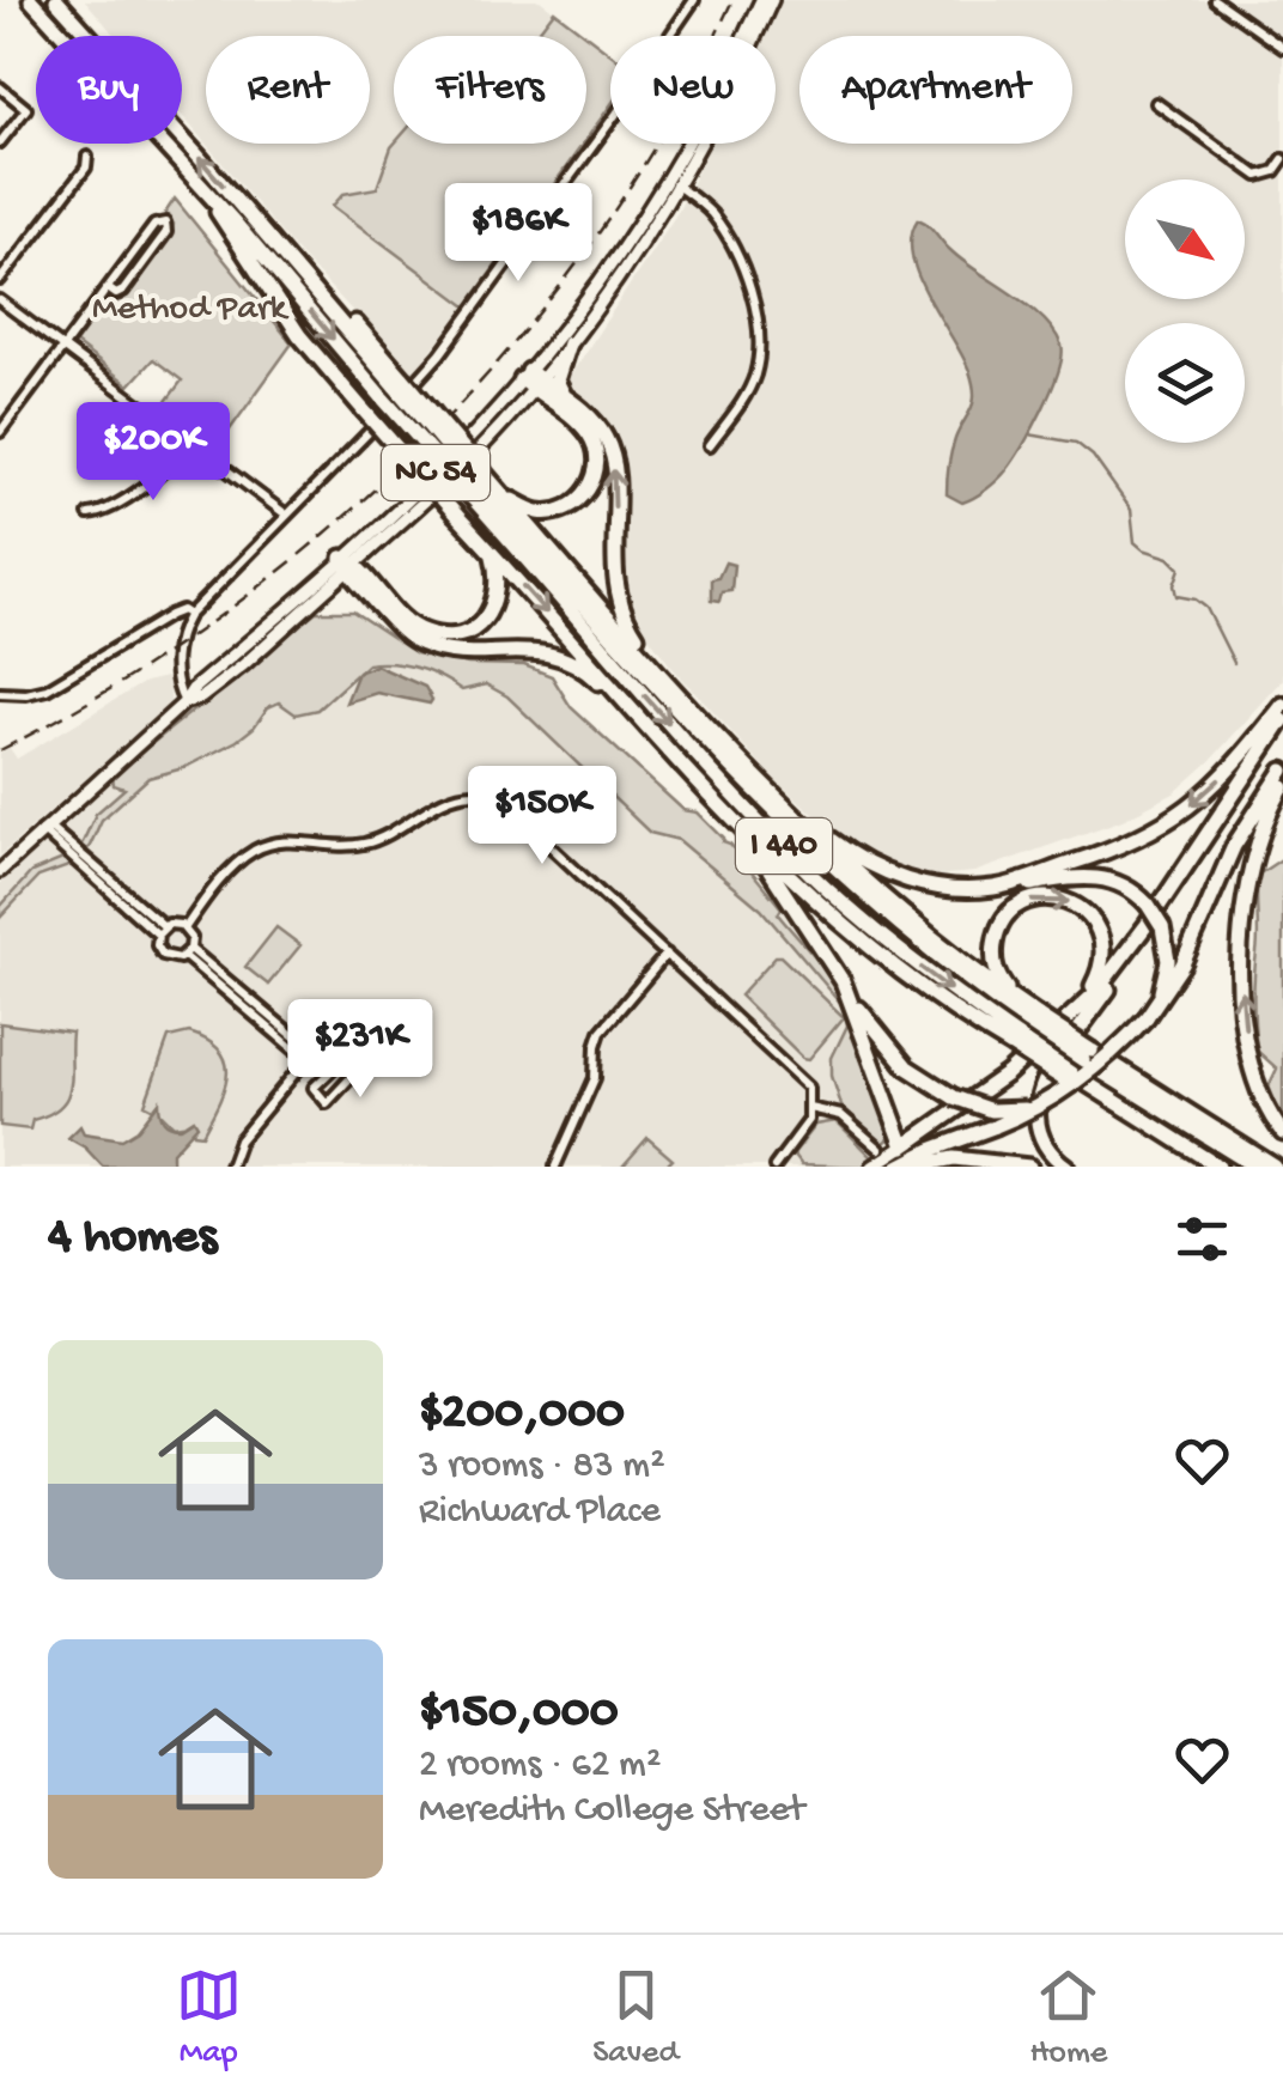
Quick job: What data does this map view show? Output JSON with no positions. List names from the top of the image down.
{
  "streets": {
    "highway": ["I 440"],
    "main road": ["NC 54"]
  },
  "parks": ["Method Park"],
  "north": "bottom right",
  "page": {
    "chip": [
      "Buy",
      "Rent",
      "Filters",
      "New",
      "Apartment"
    ],
    "price": [
      "$186K",
      "$200K",
      "$150K",
      "$231K"
    ],
    "heading": "4 homes",
    "list": [
      {
        "name": "$200,000",
        "note": "3 rooms · 83 m² · Richward Place"
      },
      {
        "name": "$150,000",
        "note": "2 rooms · 62 m² · Meredith College Street"
      }
    ],
    "tabs": ["Map", "Saved", "Home"]
  }
}
